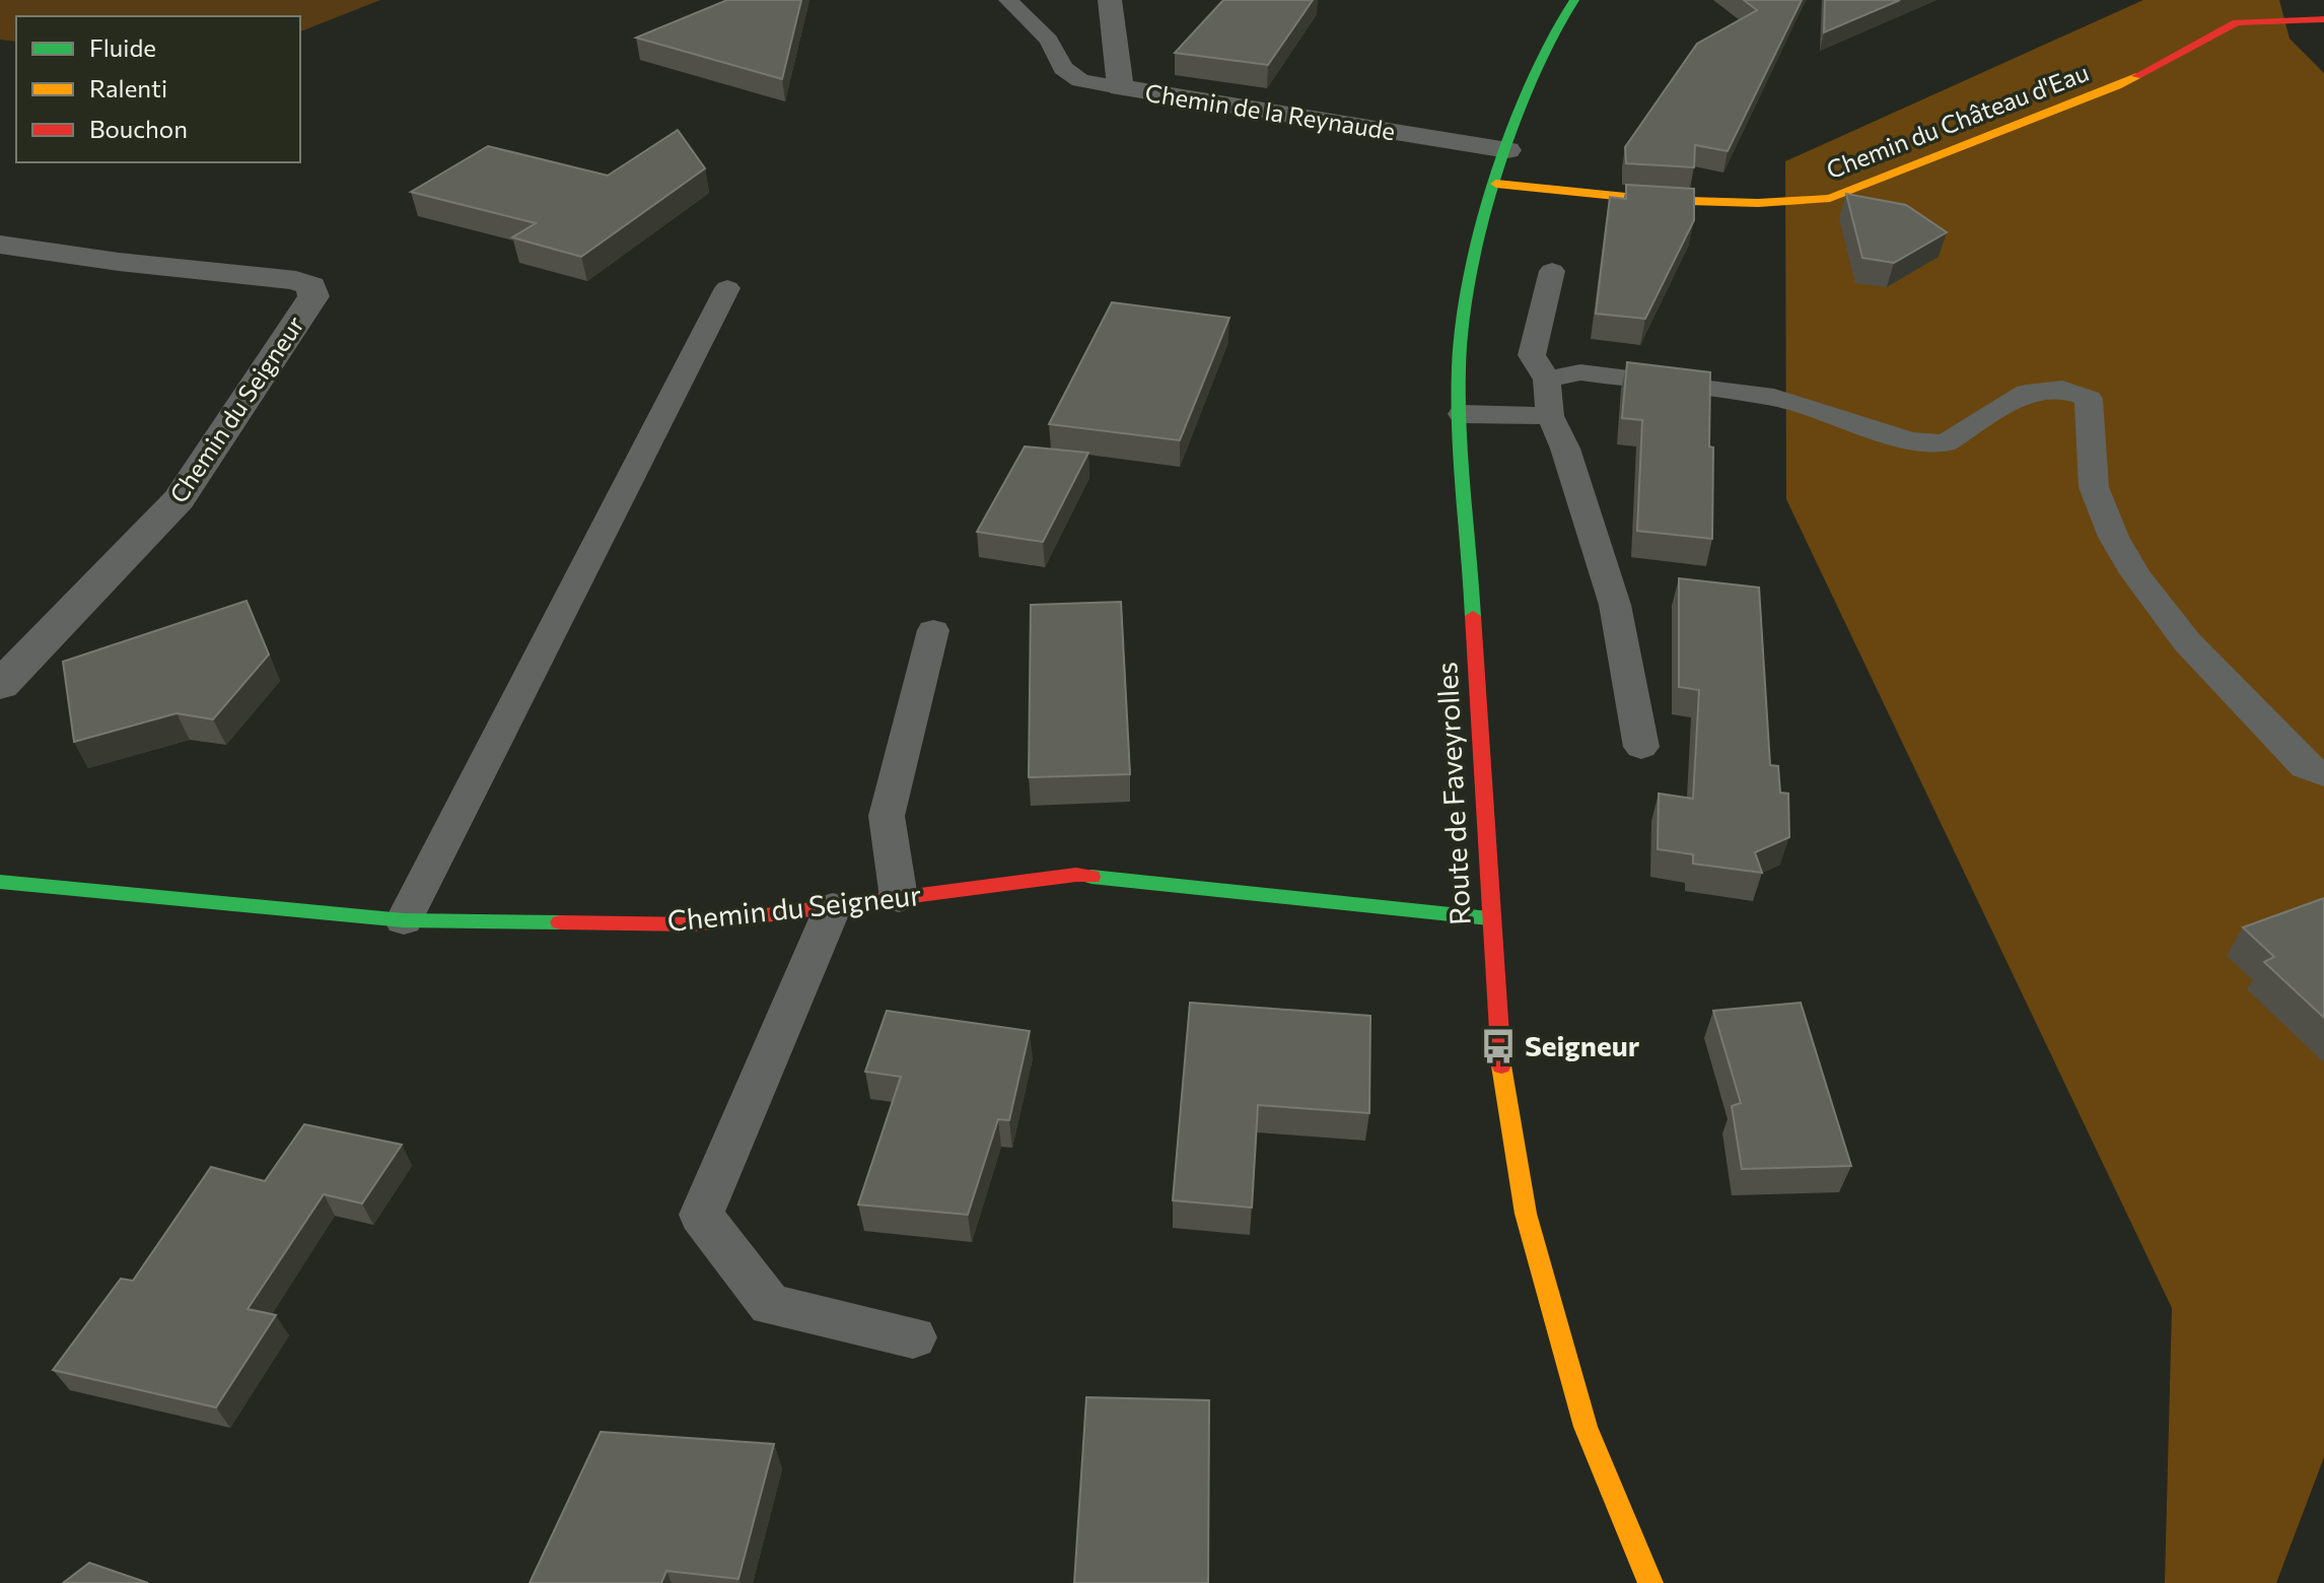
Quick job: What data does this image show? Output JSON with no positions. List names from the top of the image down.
{
  "streets": {
    "street": [
      "Chemin de la Reynaude",
      "Chemin du Château d'Eau",
      "Chemin du Seigneur",
      "Route de Faveyrolles"
    ]
  },
  "crossings": [
    ["Chemin de la Reynaude", "Route de Faveyrolles"],
    ["Chemin du Château d'Eau", "Route de Faveyrolles"],
    ["Chemin du Seigneur", "Route de Faveyrolles"]
  ],
  "places": {
    "bus stop": ["Seigneur"]
  },
  "legend": ["Fluide", "Ralenti", "Bouchon"]
}
